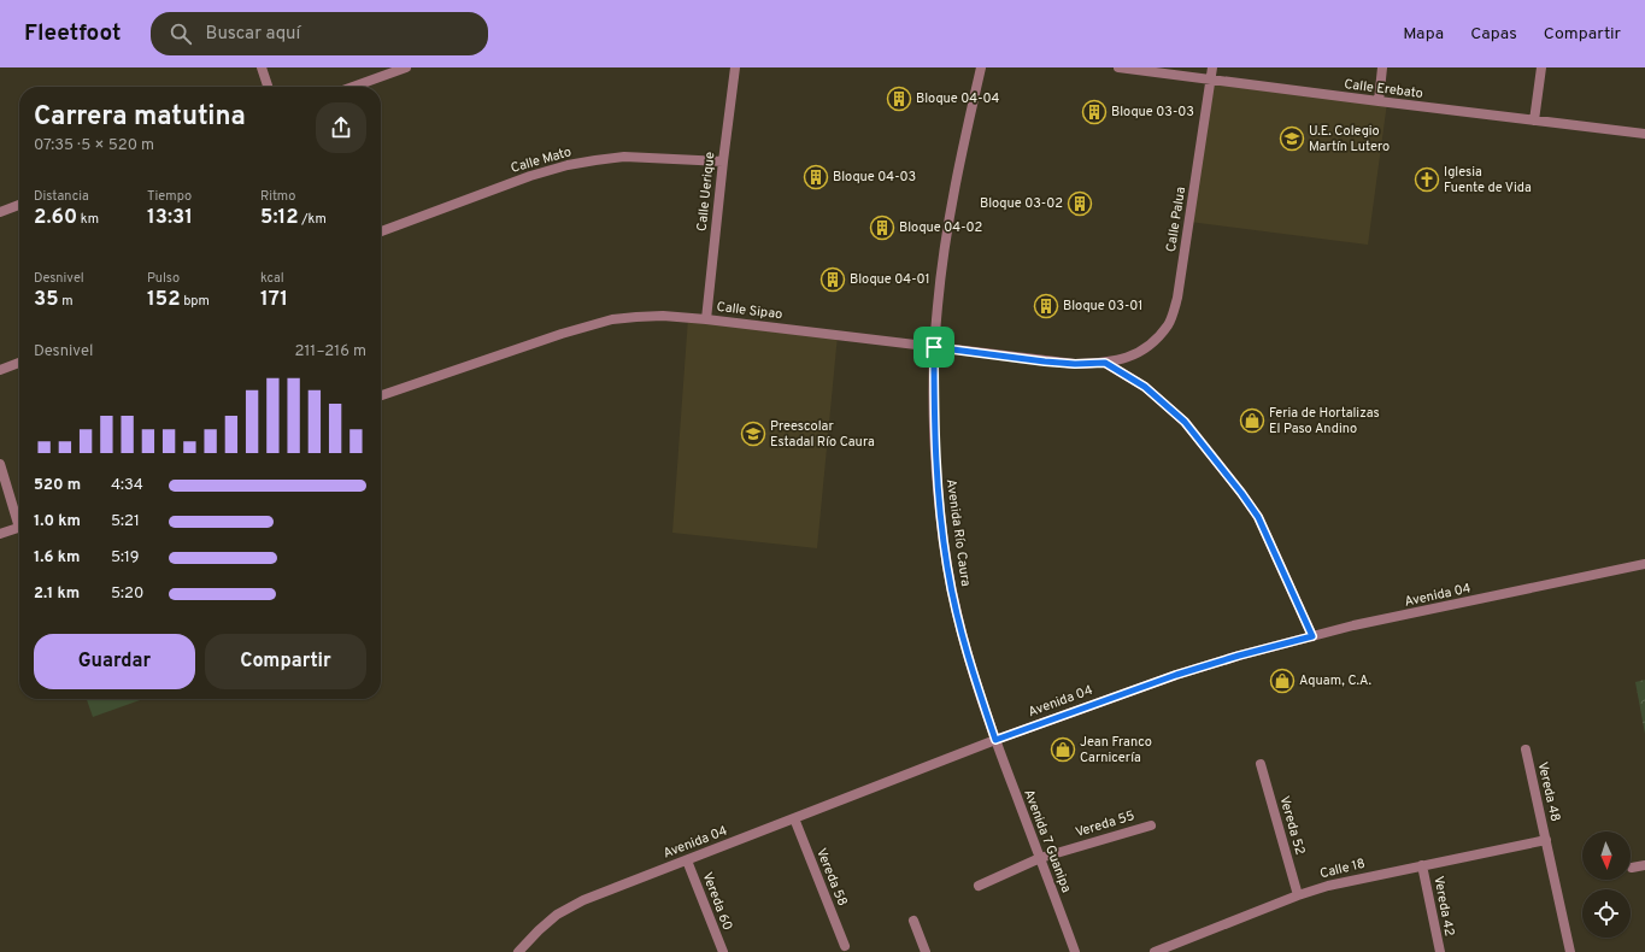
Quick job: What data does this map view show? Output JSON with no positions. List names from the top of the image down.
{
  "streets": {
    "street": [
      "Calle Erebato",
      "Calle Mato",
      "Calle Uerique",
      "Calle Palua",
      "Calle Sipao",
      "Avenida Río Caura",
      "Avenida 04",
      "Vereda 48",
      "Vereda 55",
      "Vereda 52",
      "Avenida 7 Guanipa",
      "Calle 18",
      "Vereda 58",
      "Vereda 60",
      "Vereda 42"
    ]
  },
  "crossings": [
    ["Calle Erebato", "Calle Palua"],
    ["Calle Mato", "Calle Uerique"],
    ["Calle Uerique", "Calle Sipao"],
    ["Calle Palua", "Calle Sipao"],
    ["Calle Sipao", "Avenida Río Caura"],
    ["Avenida Río Caura", "Avenida 04"],
    ["Avenida Río Caura", "Avenida 7 Guanipa"],
    ["Avenida 04", "Avenida 7 Guanipa"],
    ["Avenida 04", "Vereda 58"],
    ["Avenida 04", "Vereda 60"],
    ["Vereda 48", "Calle 18"],
    ["Vereda 55", "Avenida 7 Guanipa"],
    ["Vereda 52", "Calle 18"],
    ["Calle 18", "Vereda 42"]
  ],
  "places": {
    "building": [
      "Bloque 04-04",
      "Bloque 03-03",
      "Bloque 04-03",
      "Bloque 03-02",
      "Bloque 04-02",
      "Bloque 04-01",
      "Bloque 03-01"
    ],
    "school or university": ["U.E. Colegio Martín Lutero", "Preescolar Estadal Río Caura"],
    "church": ["Iglesia Fuente de Vida"],
    "shop": ["Feria de Hortalizas El Paso Andino", "Aquam, C.A.", "Jean Franco Carnicería"]
  },
  "north": "bottom",
  "page": {
    "header": "Fleetfoot",
    "search": "Buscar aquí",
    "nav": ["Mapa", "Capas", "Compartir"],
    "heading": ["Carrera matutina", "07:35 · 5 × 520 m"],
    "stats": [
      ["Distancia", "2.60 km"],
      ["Tiempo", "13:31"],
      ["Ritmo", "5:12 /km"],
      ["Desnivel", "35 m"],
      ["Pulso", "152 bpm"],
      ["kcal", "171"]
    ],
    "chart": ["Desnivel", "211–216 m"],
    "list": [
      {
        "name": "520 m",
        "note": "4:34"
      },
      {
        "name": "1.0 km",
        "note": "5:21"
      },
      {
        "name": "1.6 km",
        "note": "5:19"
      },
      {
        "name": "2.1 km",
        "note": "5:20"
      }
    ],
    "buttons": ["Guardar", "Compartir"]
  }
}
